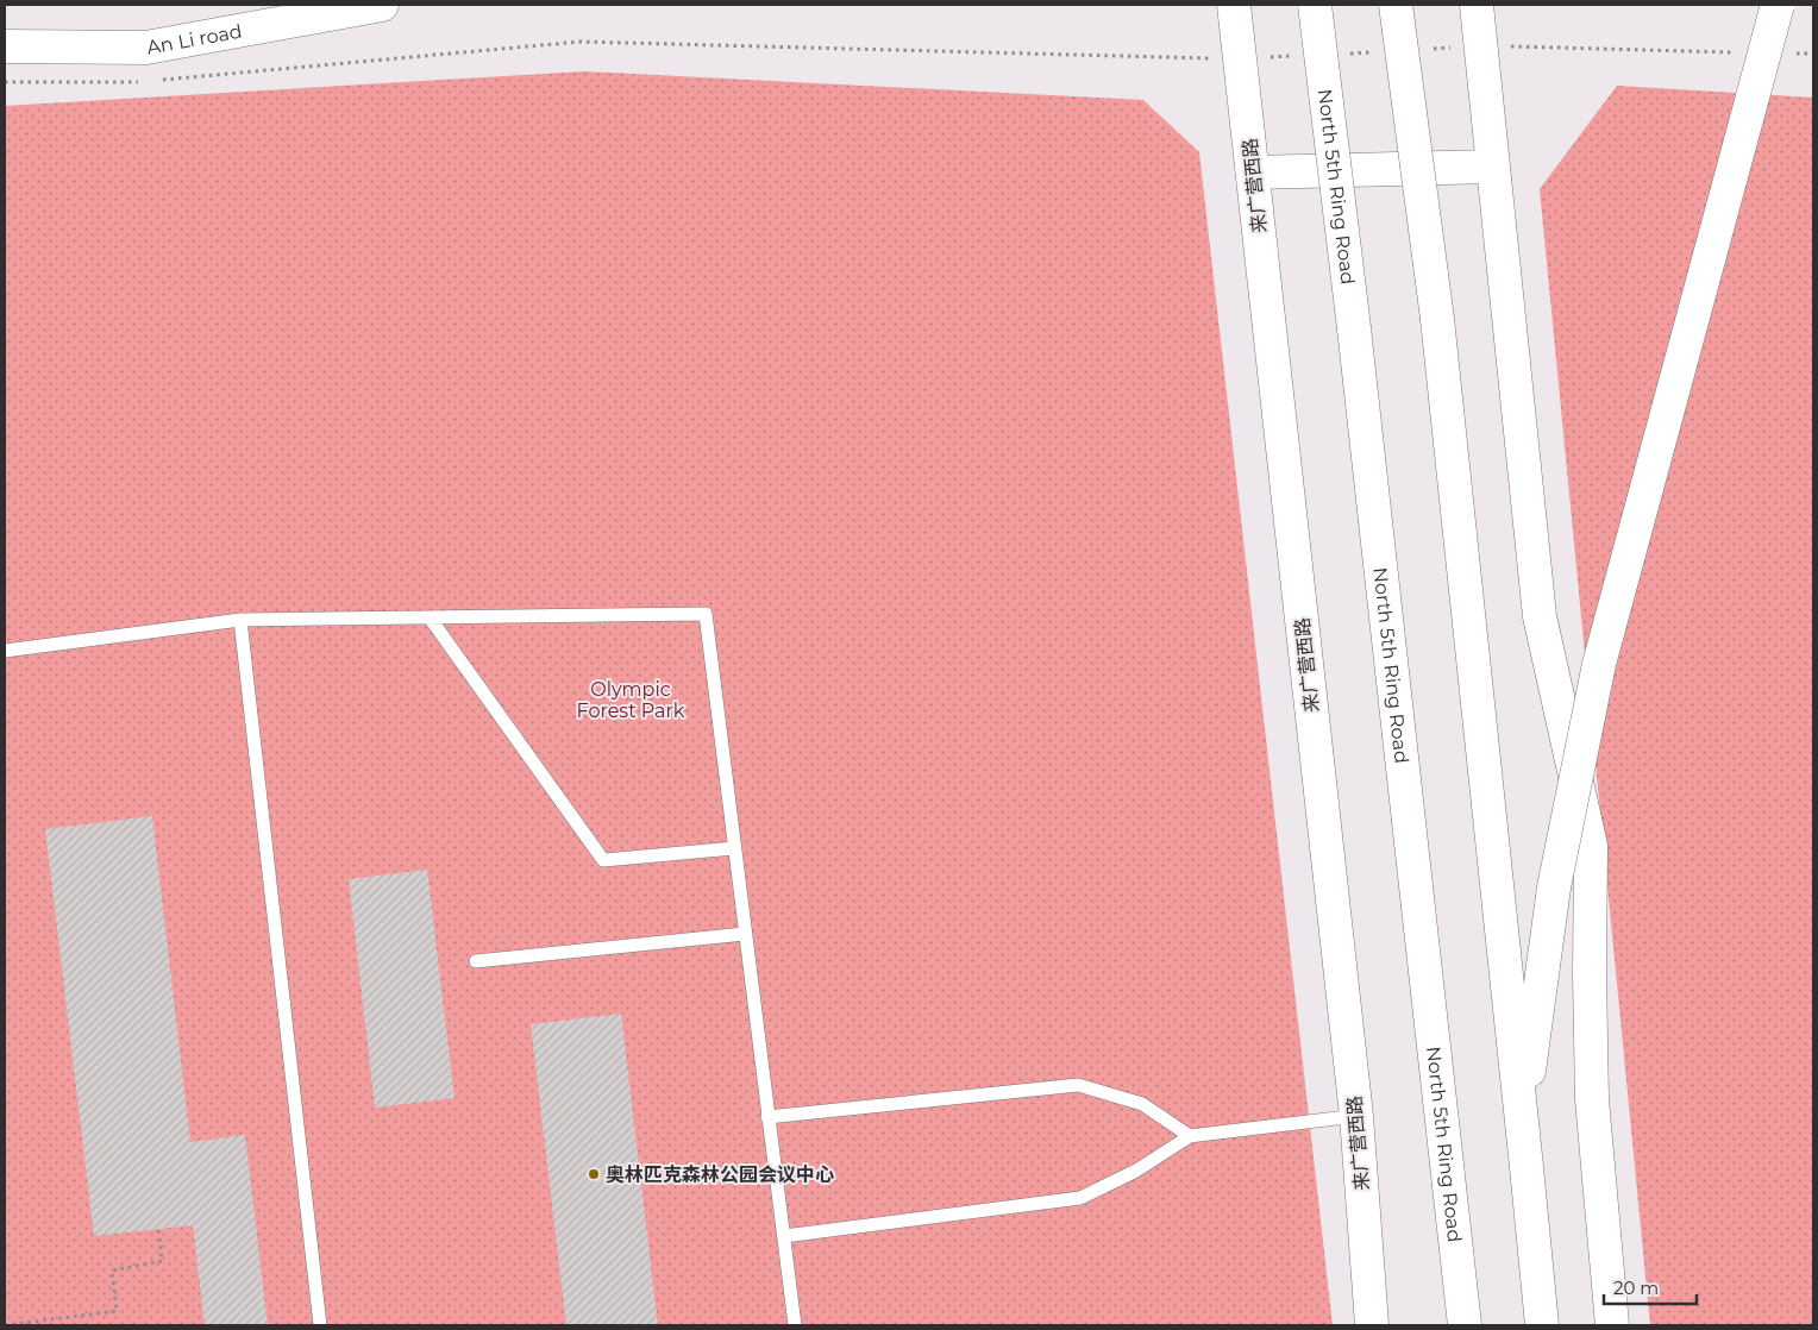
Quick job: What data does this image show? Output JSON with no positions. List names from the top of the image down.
{
  "streets": {
    "main road": ["An Li road", "来广营西路", "North 5th Ring Road"]
  },
  "parks": ["Olympic Forest Park"],
  "places": ["奥林匹克森林公园会议中心"],
  "scale_bar": "20 m"
}
